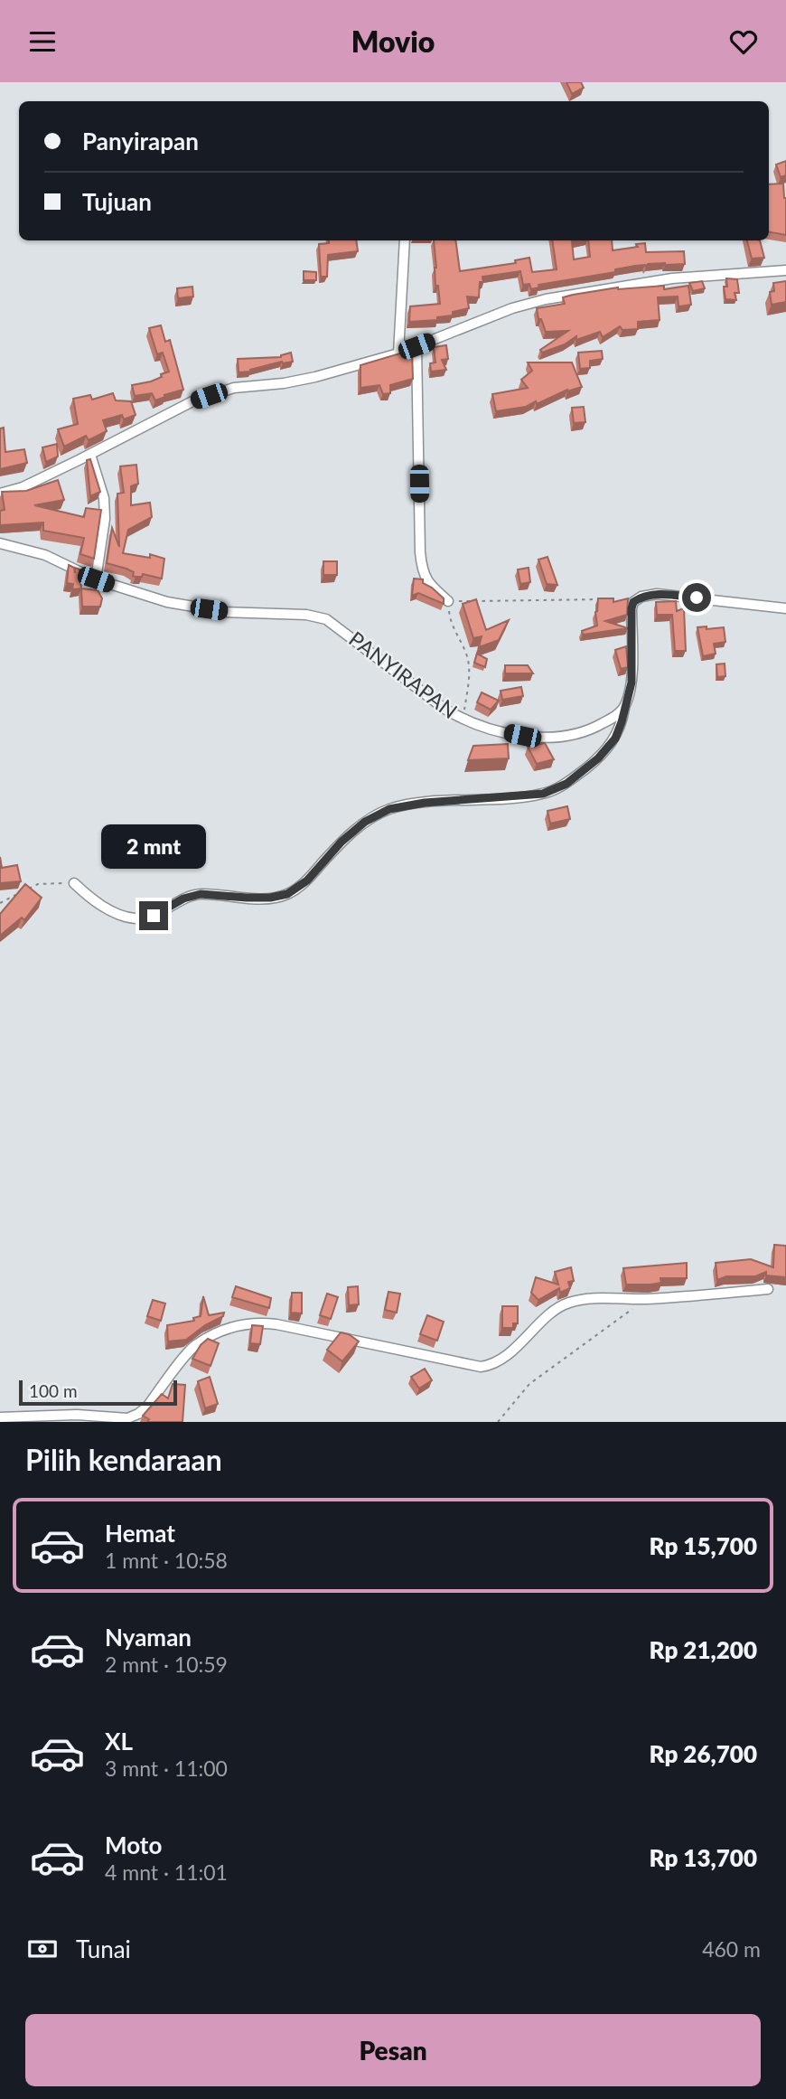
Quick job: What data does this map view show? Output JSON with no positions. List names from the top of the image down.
{
  "streets": {
    "street": ["PANYIRAPAN"]
  },
  "scale_bar": "100 m",
  "page": {
    "header": "Movio",
    "banner": ["Panyirapan", "Tujuan"],
    "bubble": "2 mnt",
    "scale": "100 m",
    "heading": "Pilih kendaraan",
    "list": [
      {
        "name": "Hemat",
        "note": "1 mnt · 10:58",
        "value": "Rp 15,700"
      },
      {
        "name": "Nyaman",
        "note": "2 mnt · 10:59",
        "value": "Rp 21,200"
      },
      {
        "name": "XL",
        "note": "3 mnt · 11:00",
        "value": "Rp 26,700"
      },
      {
        "name": "Moto",
        "note": "4 mnt · 11:01",
        "value": "Rp 13,700"
      }
    ],
    "pay": ["Tunai", "460 m"],
    "buttons": "Pesan"
  }
}
